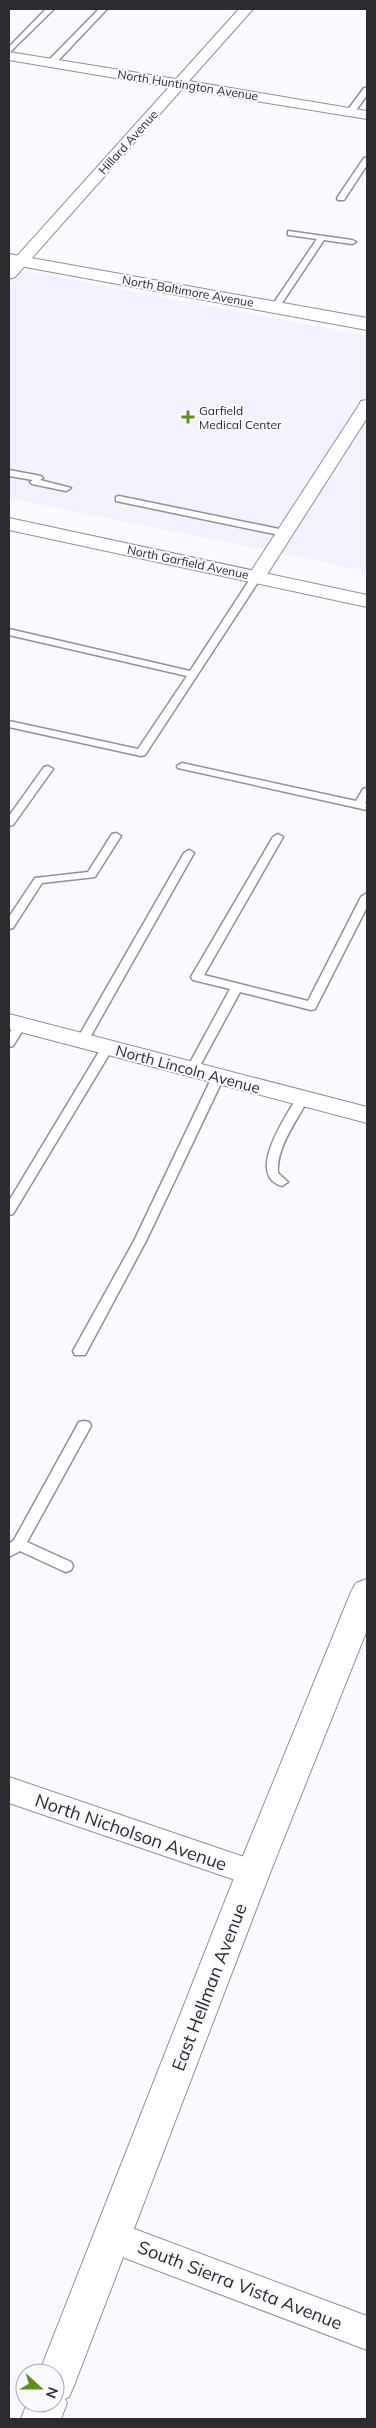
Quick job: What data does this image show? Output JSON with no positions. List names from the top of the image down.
{
  "streets": {
    "street": [
      "North Huntington Avenue",
      "Hillard Avenue",
      "North Baltimore Avenue",
      "North Garfield Avenue",
      "North Lincoln Avenue",
      "North Nicholson Avenue",
      "East Hellman Avenue",
      "South Sierra Vista Avenue"
    ]
  },
  "crossings": [
    ["North Huntington Avenue", "Hillard Avenue"],
    ["Hillard Avenue", "North Baltimore Avenue"],
    ["North Nicholson Avenue", "East Hellman Avenue"],
    ["East Hellman Avenue", "South Sierra Vista Avenue"]
  ],
  "places": {
    "health": ["Garfield Medical Center"]
  },
  "north": "right"
}
